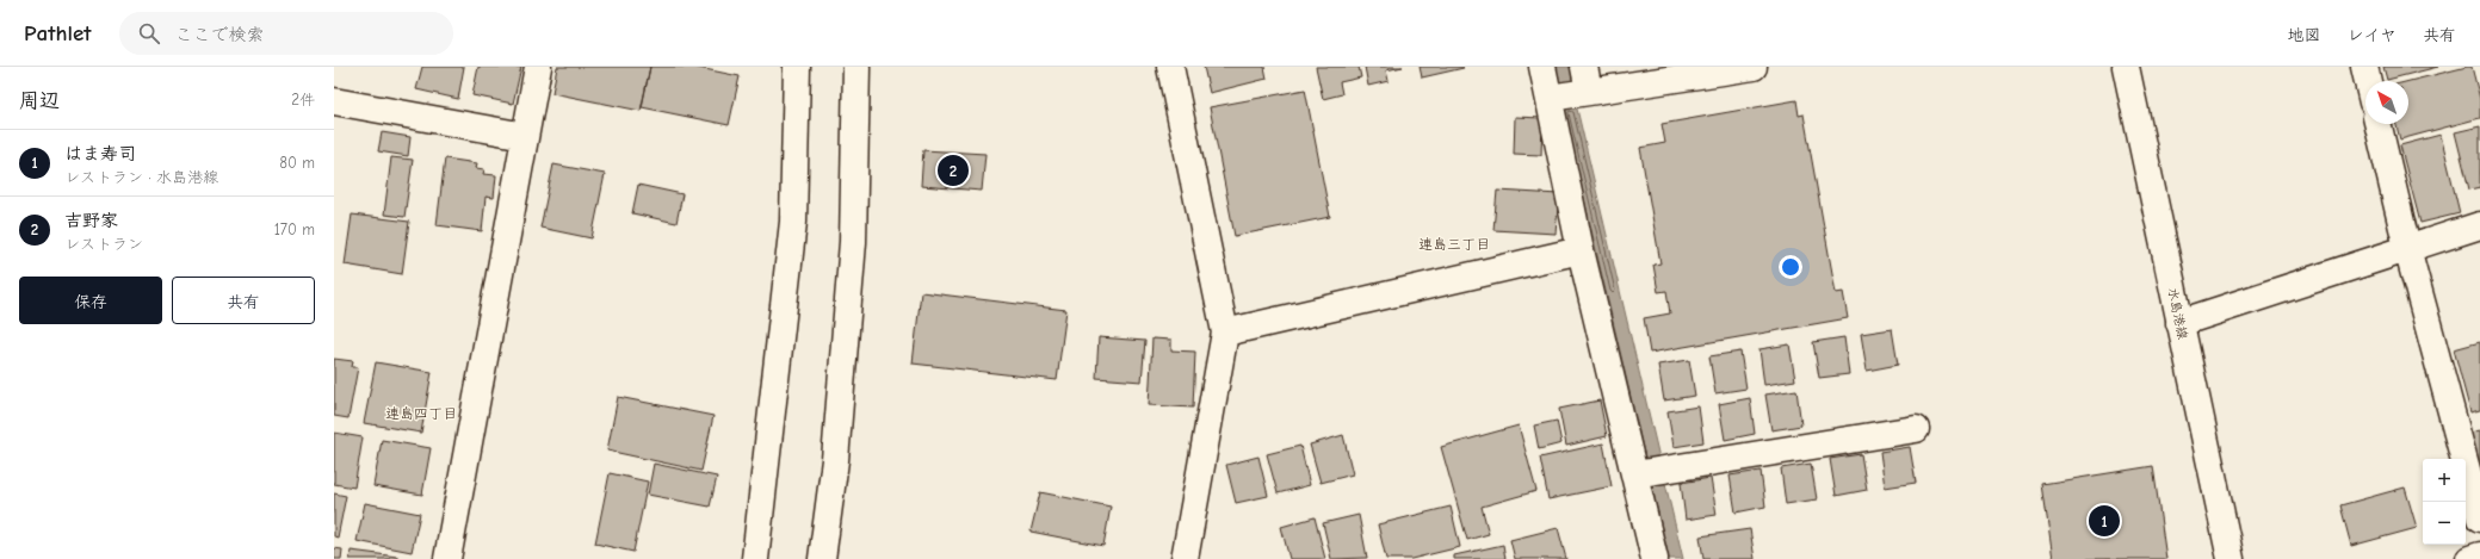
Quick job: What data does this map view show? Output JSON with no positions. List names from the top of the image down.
{
  "streets": {
    "street": ["水島港線"]
  },
  "districts": ["連島三丁目", "連島四丁目"],
  "north": "top left",
  "page": {
    "header": "Pathlet",
    "search": "ここで検索",
    "nav": ["地図", "レイヤ", "共有"],
    "heading": ["周辺", "2件"],
    "list": [
      {
        "mark": "1",
        "name": "はま寿司",
        "note": "レストラン · 水島港線",
        "value": "80 m"
      },
      {
        "mark": "2",
        "name": "吉野家",
        "note": "レストラン",
        "value": "170 m"
      }
    ],
    "pins": ["2", "1"],
    "buttons": ["保存", "共有"],
    "map_buttons": ["+", "−"]
  }
}
